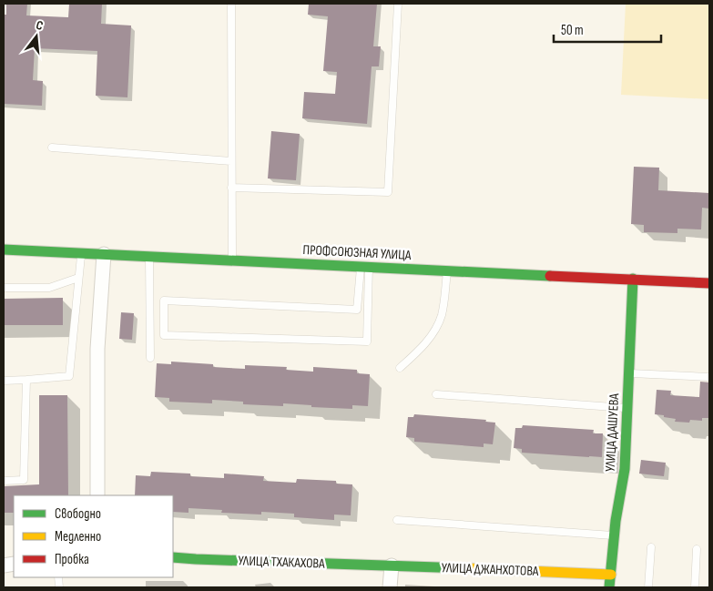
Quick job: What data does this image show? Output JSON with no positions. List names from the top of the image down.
{
  "streets": {
    "street": [
      "ПРОФСОЮЗНАЯ УЛИЦА",
      "УЛИЦА ДАШУЕВА",
      "УЛИЦА ТХАКАХОВА",
      "УЛИЦА ДЖАНХОТОВА"
    ]
  },
  "crossings": [
    ["ПРОФСОЮЗНАЯ УЛИЦА", "УЛИЦА ДАШУЕВА"],
    ["УЛИЦА ДАШУЕВА", "УЛИЦА ДЖАНХОТОВА"],
    ["УЛИЦА ТХАКАХОВА", "УЛИЦА ДЖАНХОТОВА"]
  ],
  "legend": ["Свободно", "Медленно", "Пробка"],
  "scale_bar": "50 m",
  "north": "top"
}
